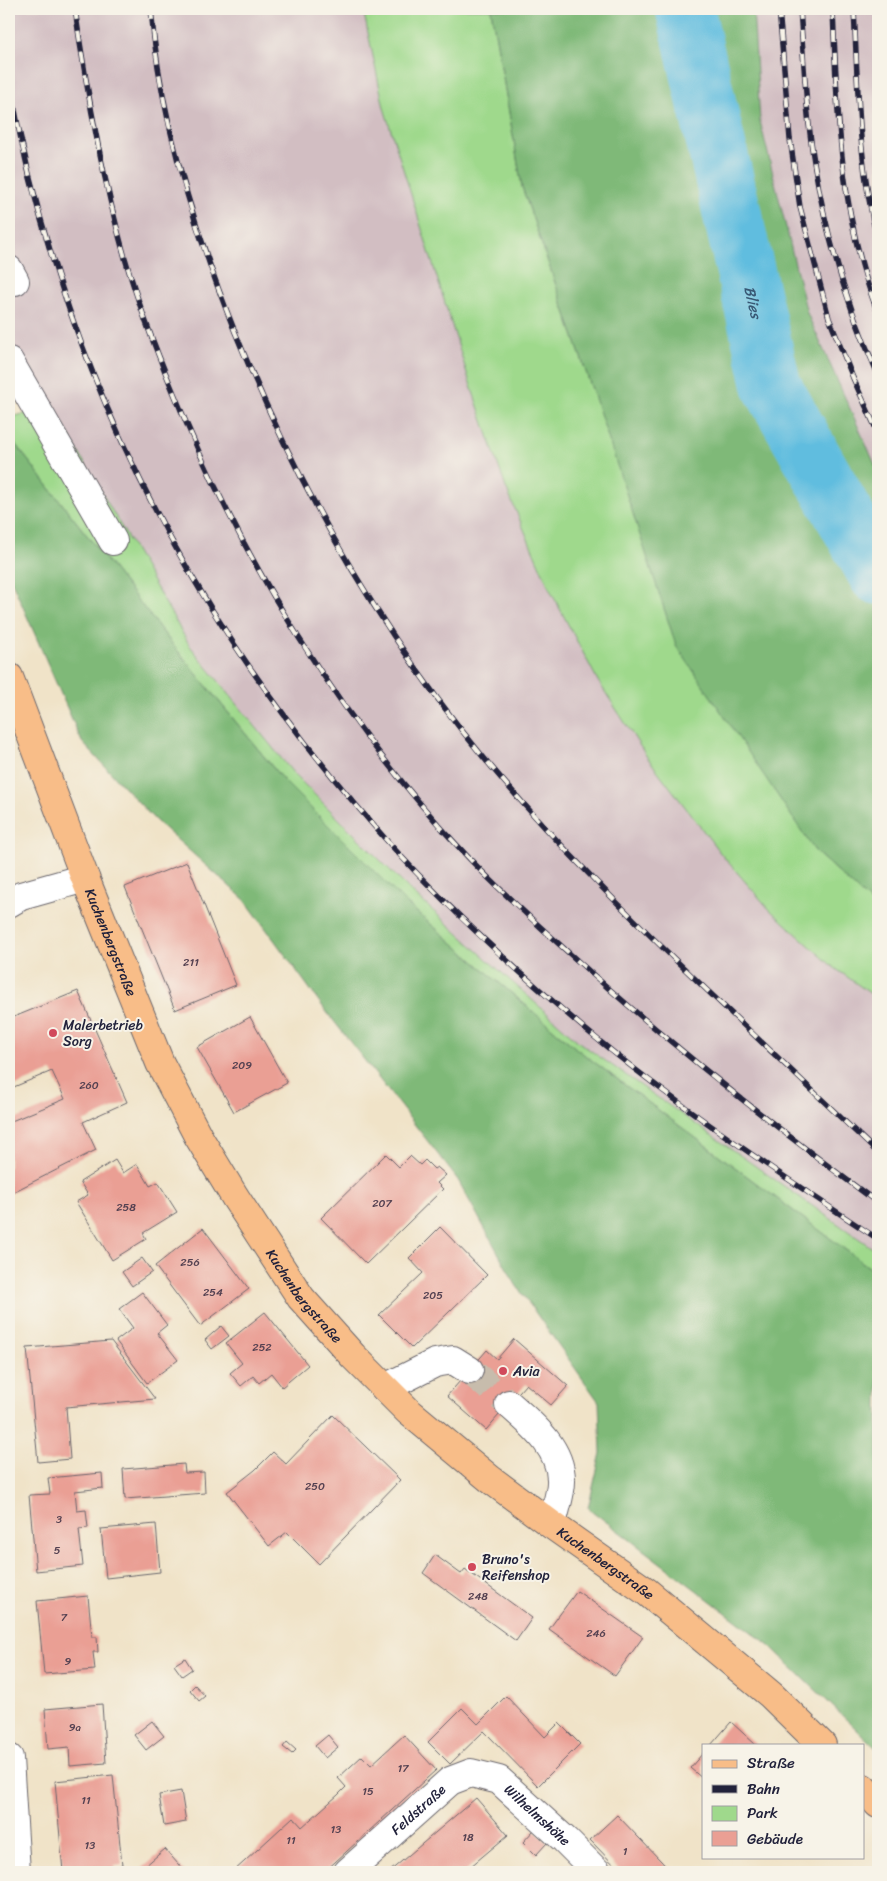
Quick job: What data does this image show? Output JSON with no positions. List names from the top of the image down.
{
  "streets": {
    "main road": ["Kuchenbergstraße"],
    "street": ["Feldstraße", "Wilhelmshöhe"]
  },
  "crossings": [
    ["Feldstraße", "Wilhelmshöhe"]
  ],
  "water": ["Blies"],
  "places": ["Malerbetrieb Sorg", "Avia", "Bruno's Reifenshop"],
  "house_numbers": [
    "211",
    "209",
    "260",
    "207",
    "258",
    "256",
    "254",
    "205",
    "252",
    "250",
    "3",
    "5",
    "248",
    "7",
    "246",
    "9",
    "9a",
    "17",
    "15",
    "11",
    "13",
    "18",
    "11",
    "13",
    "1"
  ],
  "legend": [
    "Straße",
    "Bahn",
    "Park",
    "Gebäude"
  ]
}
